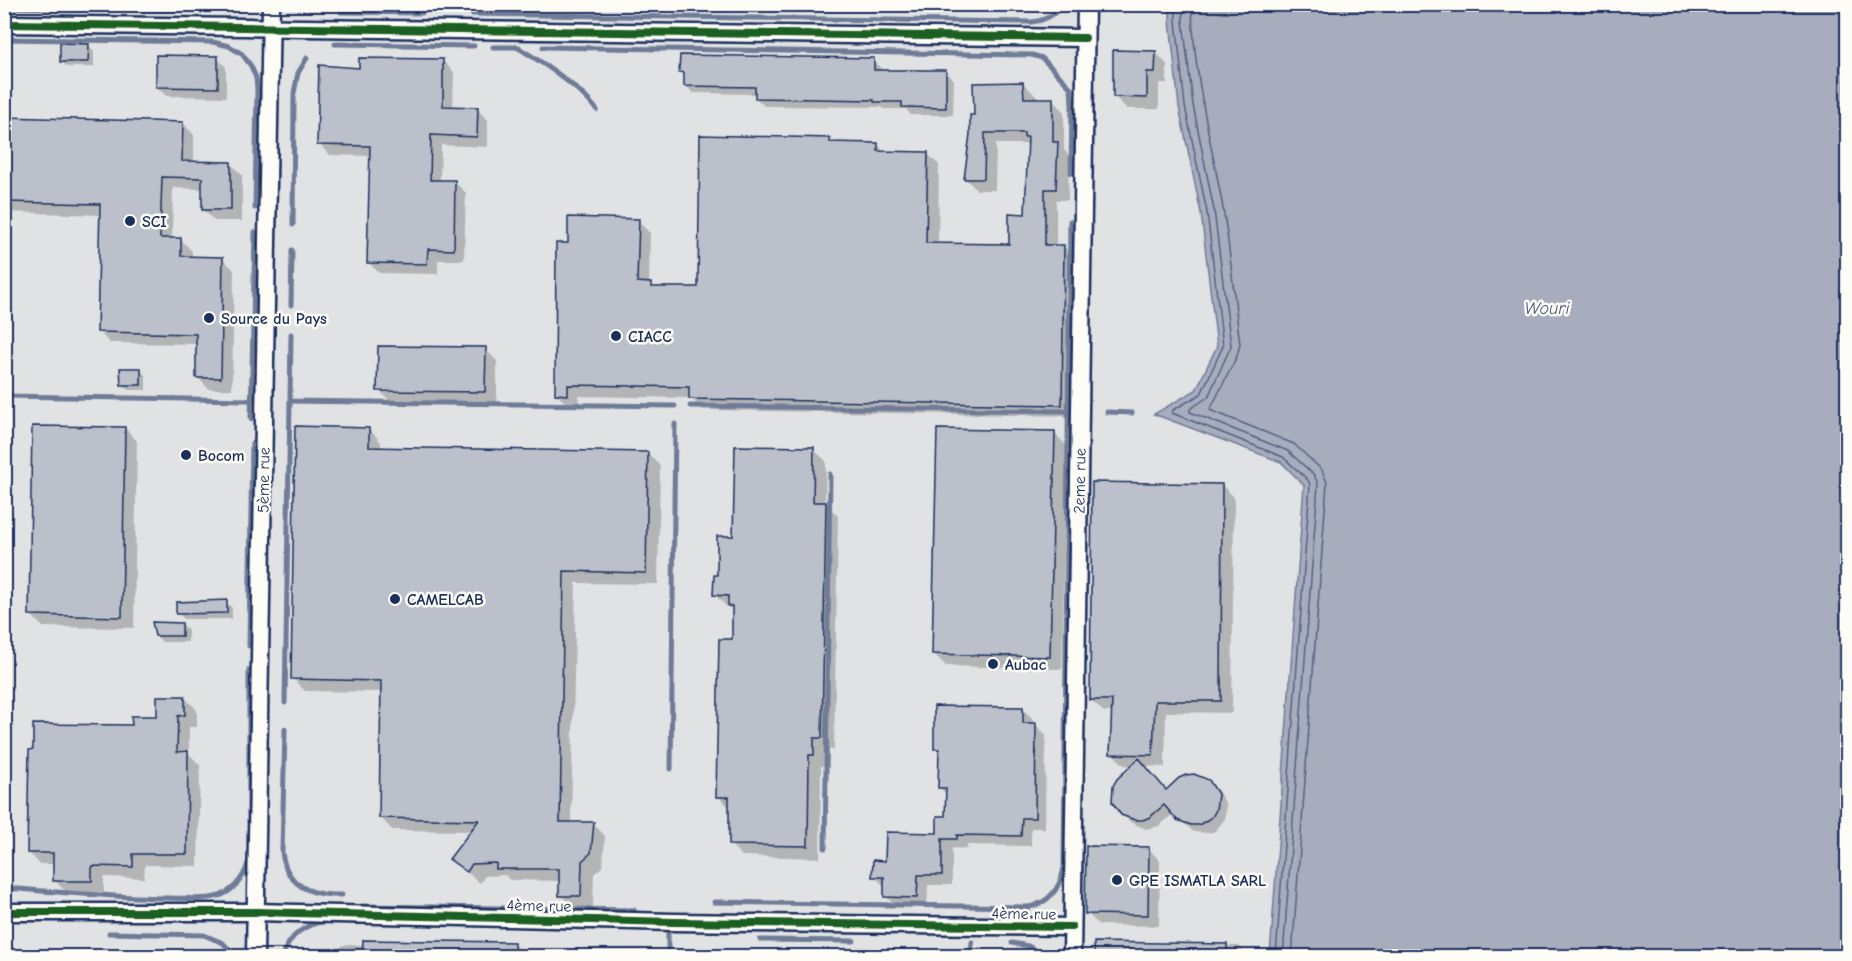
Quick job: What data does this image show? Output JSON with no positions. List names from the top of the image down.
{
  "streets": {
    "street": ["5ème rue", "2eme rue", "4ème rue"]
  },
  "crossings": [
    ["5ème rue", "4ème rue"],
    ["2eme rue", "4ème rue"]
  ],
  "water": ["Wouri"],
  "places": [
    "SCI",
    "Source du Pays",
    "CIACC",
    "Bocom",
    "CAMELCAB",
    "Aubac",
    "GPE ISMATLA SARL"
  ]
}
